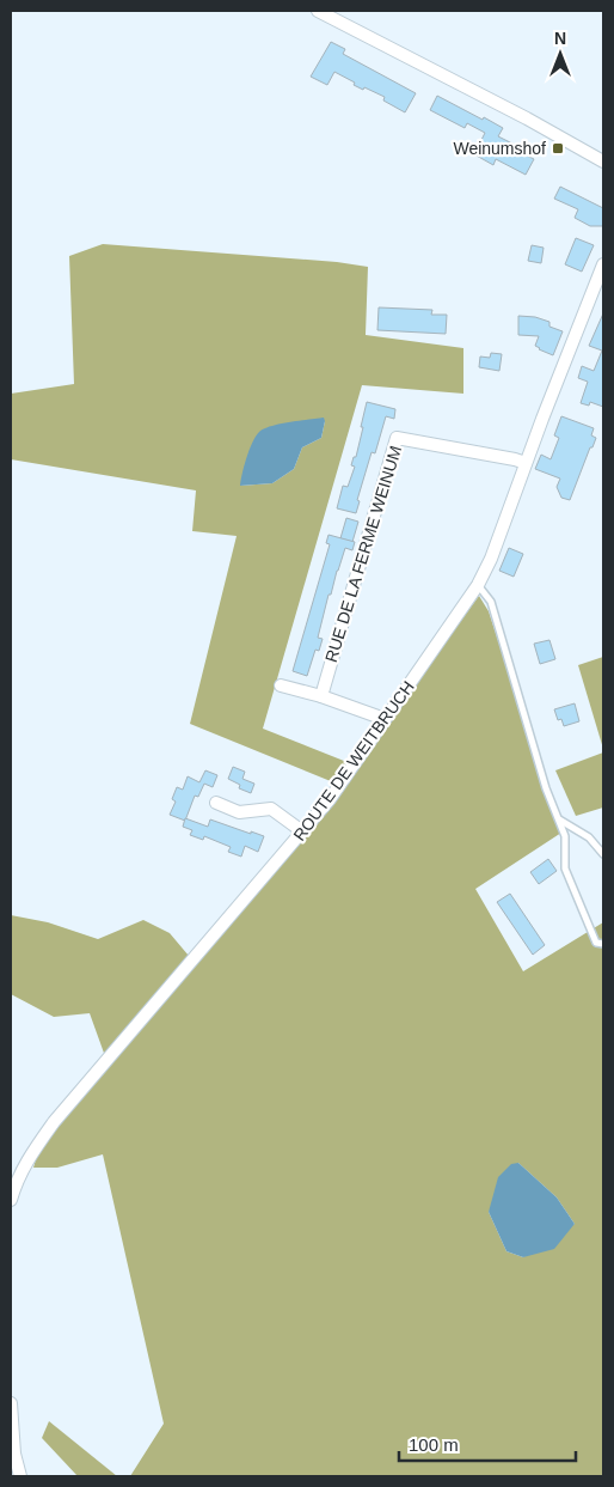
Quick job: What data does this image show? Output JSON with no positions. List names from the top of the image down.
{
  "streets": {
    "street": ["RUE DE LA FERME WEINUM", "ROUTE DE WEITBRUCH"]
  },
  "crossings": [
    ["RUE DE LA FERME WEINUM", "ROUTE DE WEITBRUCH"]
  ],
  "places": {
    "transit": ["Weinumshof"]
  },
  "scale_bar": "100 m",
  "north": "top"
}
